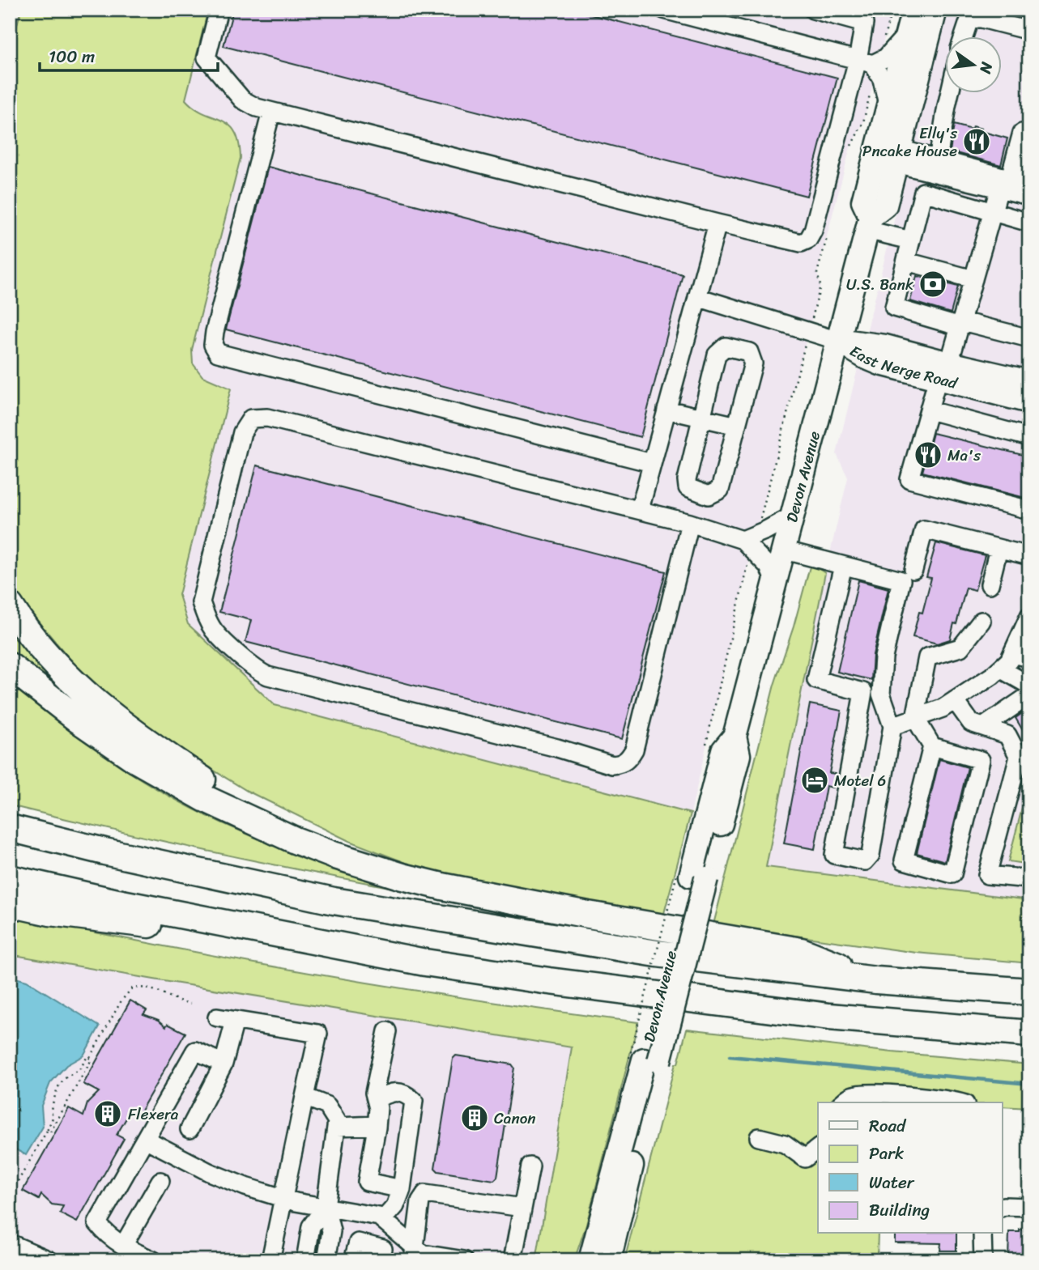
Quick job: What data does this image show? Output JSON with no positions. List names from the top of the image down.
{
  "streets": {
    "main road": ["East Nerge Road", "Devon Avenue"]
  },
  "crossings": [
    ["East Nerge Road", "Devon Avenue"]
  ],
  "places": {
    "restaurant": ["Elly's Pncake House", "Ma's"],
    "bank": ["U.S. Bank"],
    "hotel": ["Motel 6"],
    "building": ["Flexera", "Canon"]
  },
  "legend": [
    "Road",
    "Park",
    "Water",
    "Building"
  ],
  "scale_bar": "100 m",
  "north": "right"
}
